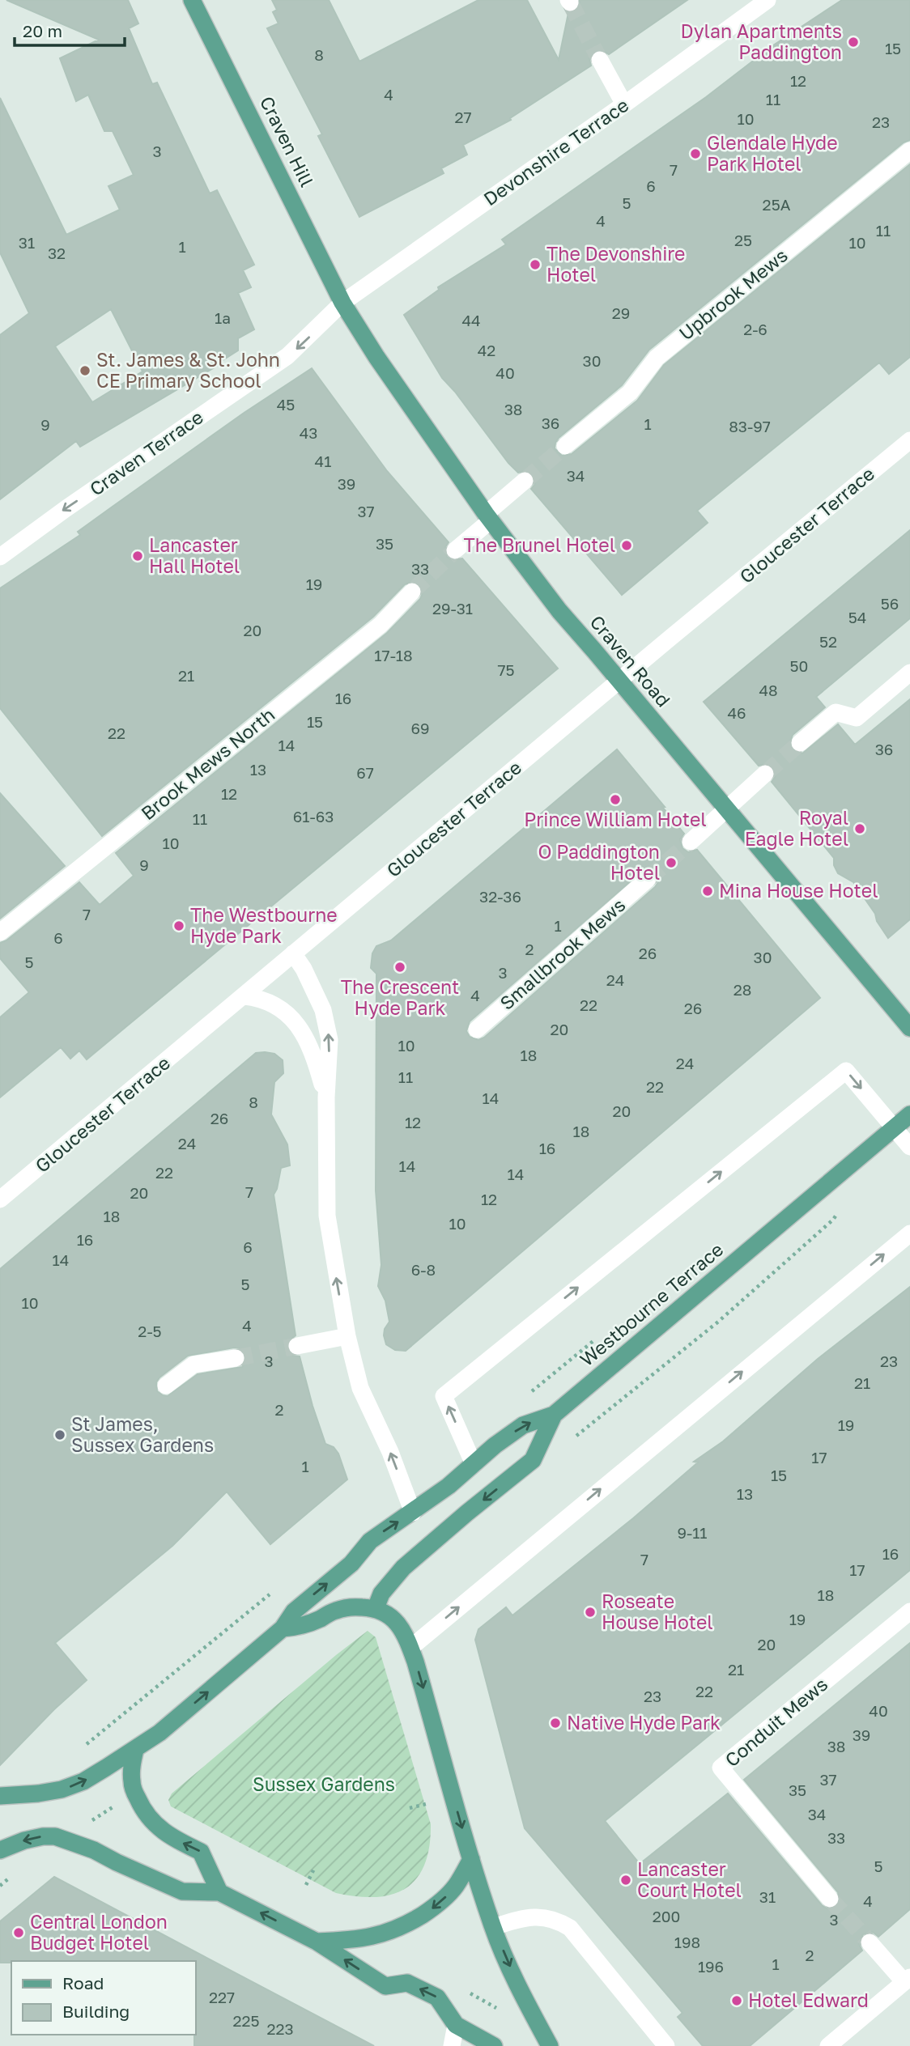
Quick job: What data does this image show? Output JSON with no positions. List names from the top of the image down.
{
  "streets": {
    "main road": ["Craven Hill", "Craven Road", "Westbourne Terrace"],
    "street": [
      "Devonshire Terrace",
      "Upbrook Mews",
      "Craven Terrace",
      "Gloucester Terrace",
      "Brook Mews North",
      "Smallbrook Mews",
      "Conduit Mews"
    ]
  },
  "crossings": [
    ["Craven Hill", "Devonshire Terrace"],
    ["Craven Hill", "Craven Terrace"],
    ["Craven Hill", "Craven Road"],
    ["Devonshire Terrace", "Craven Terrace"],
    ["Devonshire Terrace", "Craven Road"],
    ["Craven Terrace", "Craven Road"],
    ["Gloucester Terrace", "Craven Road"]
  ],
  "one_way": ["Craven Terrace"],
  "parks": ["Sussex Gardens"],
  "places": [
    "Dylan Apartments Paddington",
    "Glendale Hyde Park Hotel",
    "The Devonshire Hotel",
    "St. James & St. John CE Primary School",
    "The Brunel Hotel",
    "Lancaster Hall Hotel",
    "Prince William Hotel",
    "Royal Eagle Hotel",
    "O Paddington Hotel",
    "Mina House Hotel",
    "The Westbourne Hyde Park",
    "The Crescent Hyde Park",
    "St James, Sussex Gardens",
    "Roseate House Hotel",
    "Native Hyde Park",
    "Lancaster Court Hotel",
    "Central London Budget Hotel",
    "Hotel Edward"
  ],
  "house_numbers": [
    "15",
    "8",
    "12",
    "4",
    "11",
    "27",
    "10",
    "23",
    "3",
    "7",
    "6",
    "5",
    "25A",
    "4",
    "11",
    "25",
    "31",
    "10",
    "1",
    "32",
    "29",
    "1a",
    "44",
    "2-6",
    "42",
    "30",
    "40",
    "45",
    "38",
    "36",
    "1",
    "9",
    "83-97",
    "43",
    "41",
    "34",
    "39",
    "37",
    "35",
    "33",
    "19",
    "56",
    "29-31",
    "54",
    "20",
    "52",
    "17-18",
    "50",
    "75",
    "21",
    "48",
    "16",
    "46",
    "15",
    "69",
    "22",
    "14",
    "36",
    "13",
    "67",
    "12",
    "61-63",
    "11",
    "10",
    "9",
    "32-36",
    "7",
    "1",
    "6",
    "2",
    "26",
    "30",
    "5",
    "3",
    "24",
    "28",
    "4",
    "22",
    "26",
    "20",
    "10",
    "18",
    "24",
    "11",
    "22",
    "14",
    "8",
    "20",
    "26",
    "12",
    "18",
    "24",
    "16",
    "14",
    "22",
    "14",
    "7",
    "20",
    "12",
    "18",
    "10",
    "16",
    "6",
    "14",
    "6-8",
    "5",
    "10",
    "4",
    "2-5",
    "3",
    "23",
    "21",
    "2",
    "19",
    "17",
    "1",
    "15",
    "13",
    "9-11",
    "16",
    "7",
    "17",
    "18",
    "19",
    "20",
    "21",
    "22",
    "23",
    "40",
    "39",
    "38",
    "37",
    "35",
    "34",
    "33",
    "5",
    "31",
    "4",
    "200",
    "3",
    "198",
    "2",
    "1",
    "196",
    "227",
    "225",
    "223"
  ],
  "legend": ["Road", "Building"],
  "scale_bar": "20 m"
}
